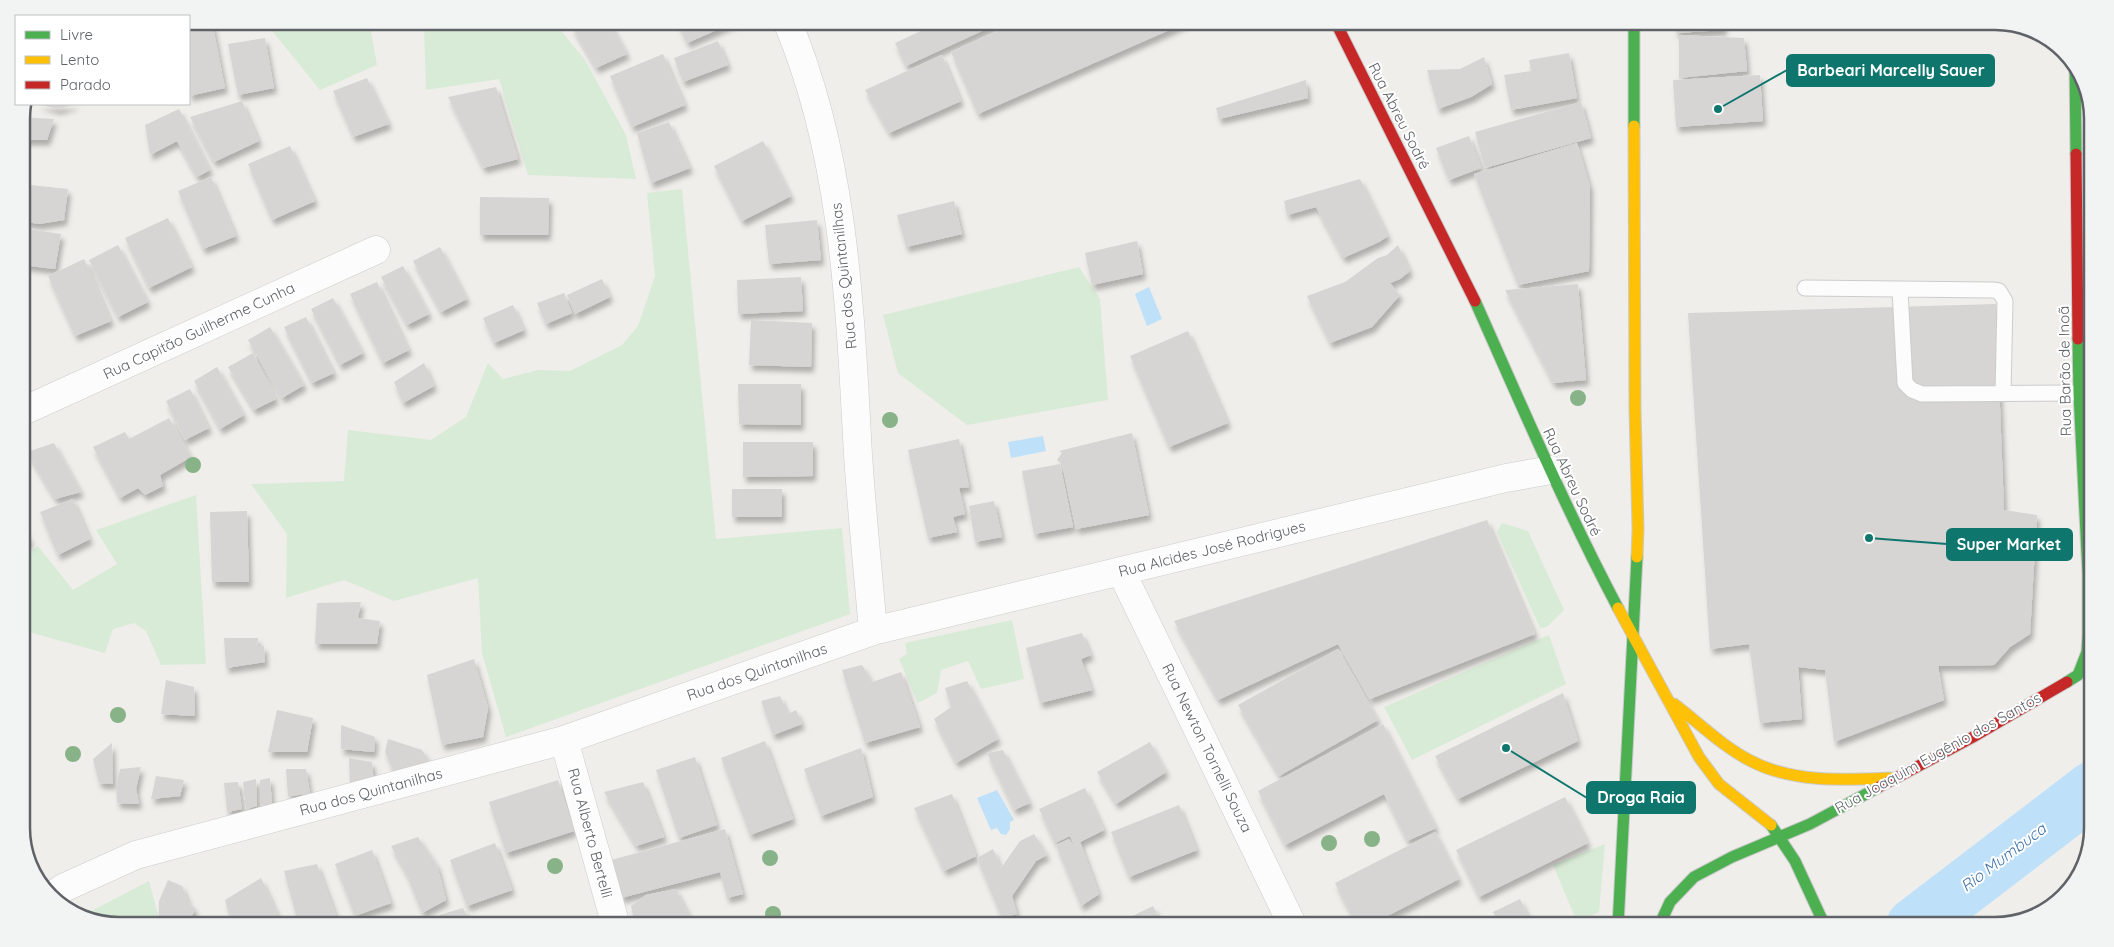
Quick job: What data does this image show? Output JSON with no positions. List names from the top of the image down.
{
  "streets": {
    "main road": ["Rua Abreu Sodré", "Rua Barão de Inoã", "Rua Joaquim Eugênio dos Santos"],
    "street": [
      "Rua dos Quintanilhas",
      "Rua Capitão Guilherme Cunha",
      "Rua Alcides José Rodrigues",
      "Rua Newton Tornelli Souza",
      "Rua Alberto Bertelli"
    ]
  },
  "crossings": [
    ["Rua Abreu Sodré", "Rua Alcides José Rodrigues"],
    ["Rua Abreu Sodré", "Rua Joaquim Eugênio dos Santos"],
    ["Rua dos Quintanilhas", "Rua Alcides José Rodrigues"],
    ["Rua dos Quintanilhas", "Rua Alberto Bertelli"],
    ["Rua Alcides José Rodrigues", "Rua Newton Tornelli Souza"]
  ],
  "water": ["Rio Mumbuca"],
  "places": ["Barbeari Marcelly Sauer", "Super Market", "Droga Raia"],
  "legend": ["Livre", "Lento", "Parado"]
}
